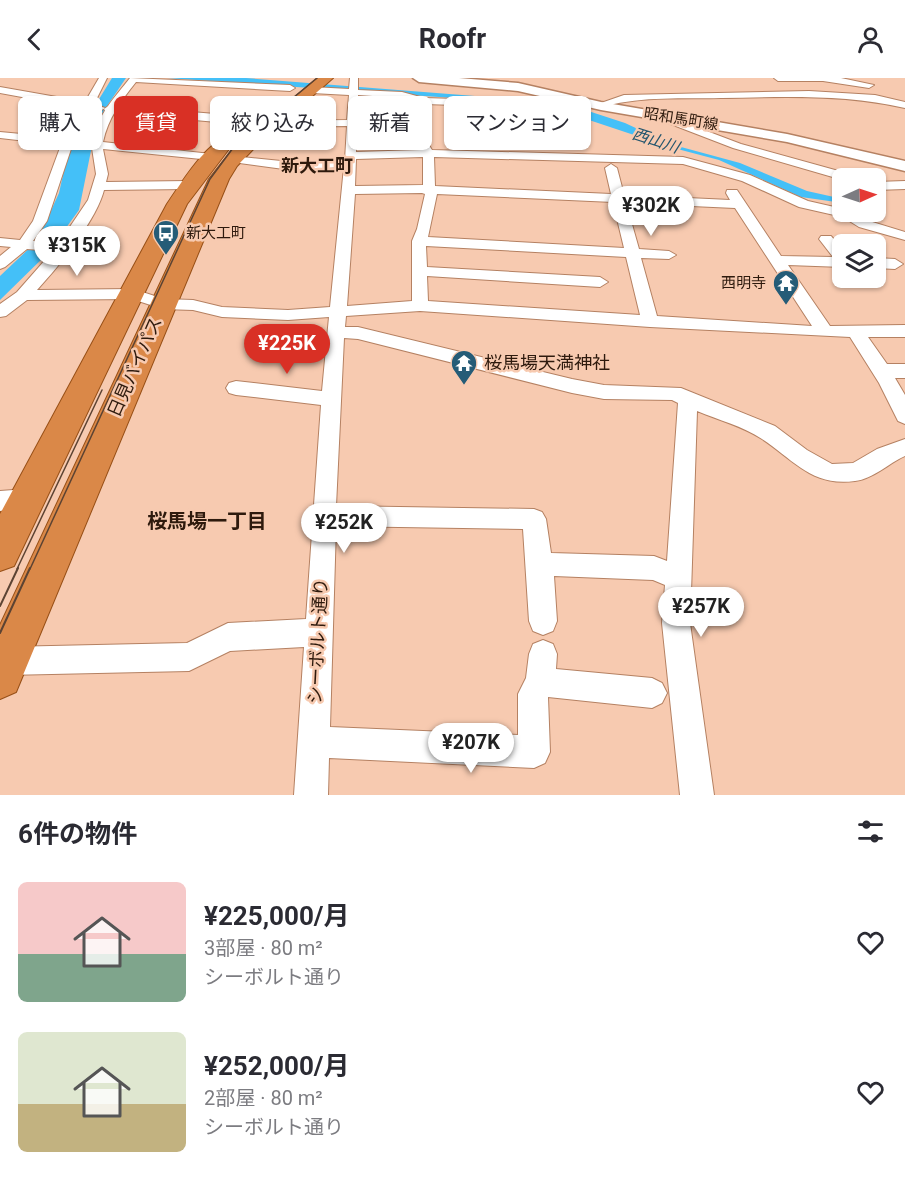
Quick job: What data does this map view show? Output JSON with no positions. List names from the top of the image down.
{
  "streets": {
    "highway": ["日見バイパス"],
    "main road": ["昭和馬町線"],
    "street": ["シーボルト通り"]
  },
  "districts": ["新大工町", "桜馬場一丁目"],
  "water": ["西山川"],
  "places": {
    "bus stop": ["新大工町"],
    "temple": ["西明寺", "桜馬場天満神社"]
  },
  "north": "right",
  "page": {
    "header": "Roofr",
    "chip": [
      "購入",
      "賃貸",
      "絞り込み",
      "新着",
      "マンション"
    ],
    "price": [
      "¥302K",
      "¥315K",
      "¥225K",
      "¥252K",
      "¥257K",
      "¥207K"
    ],
    "heading": "6件の物件",
    "list": [
      {
        "name": "¥225,000/月",
        "note": "3部屋 · 80 m² · シーボルト通り"
      },
      {
        "name": "¥252,000/月",
        "note": "2部屋 · 80 m² · シーボルト通り"
      }
    ]
  }
}
